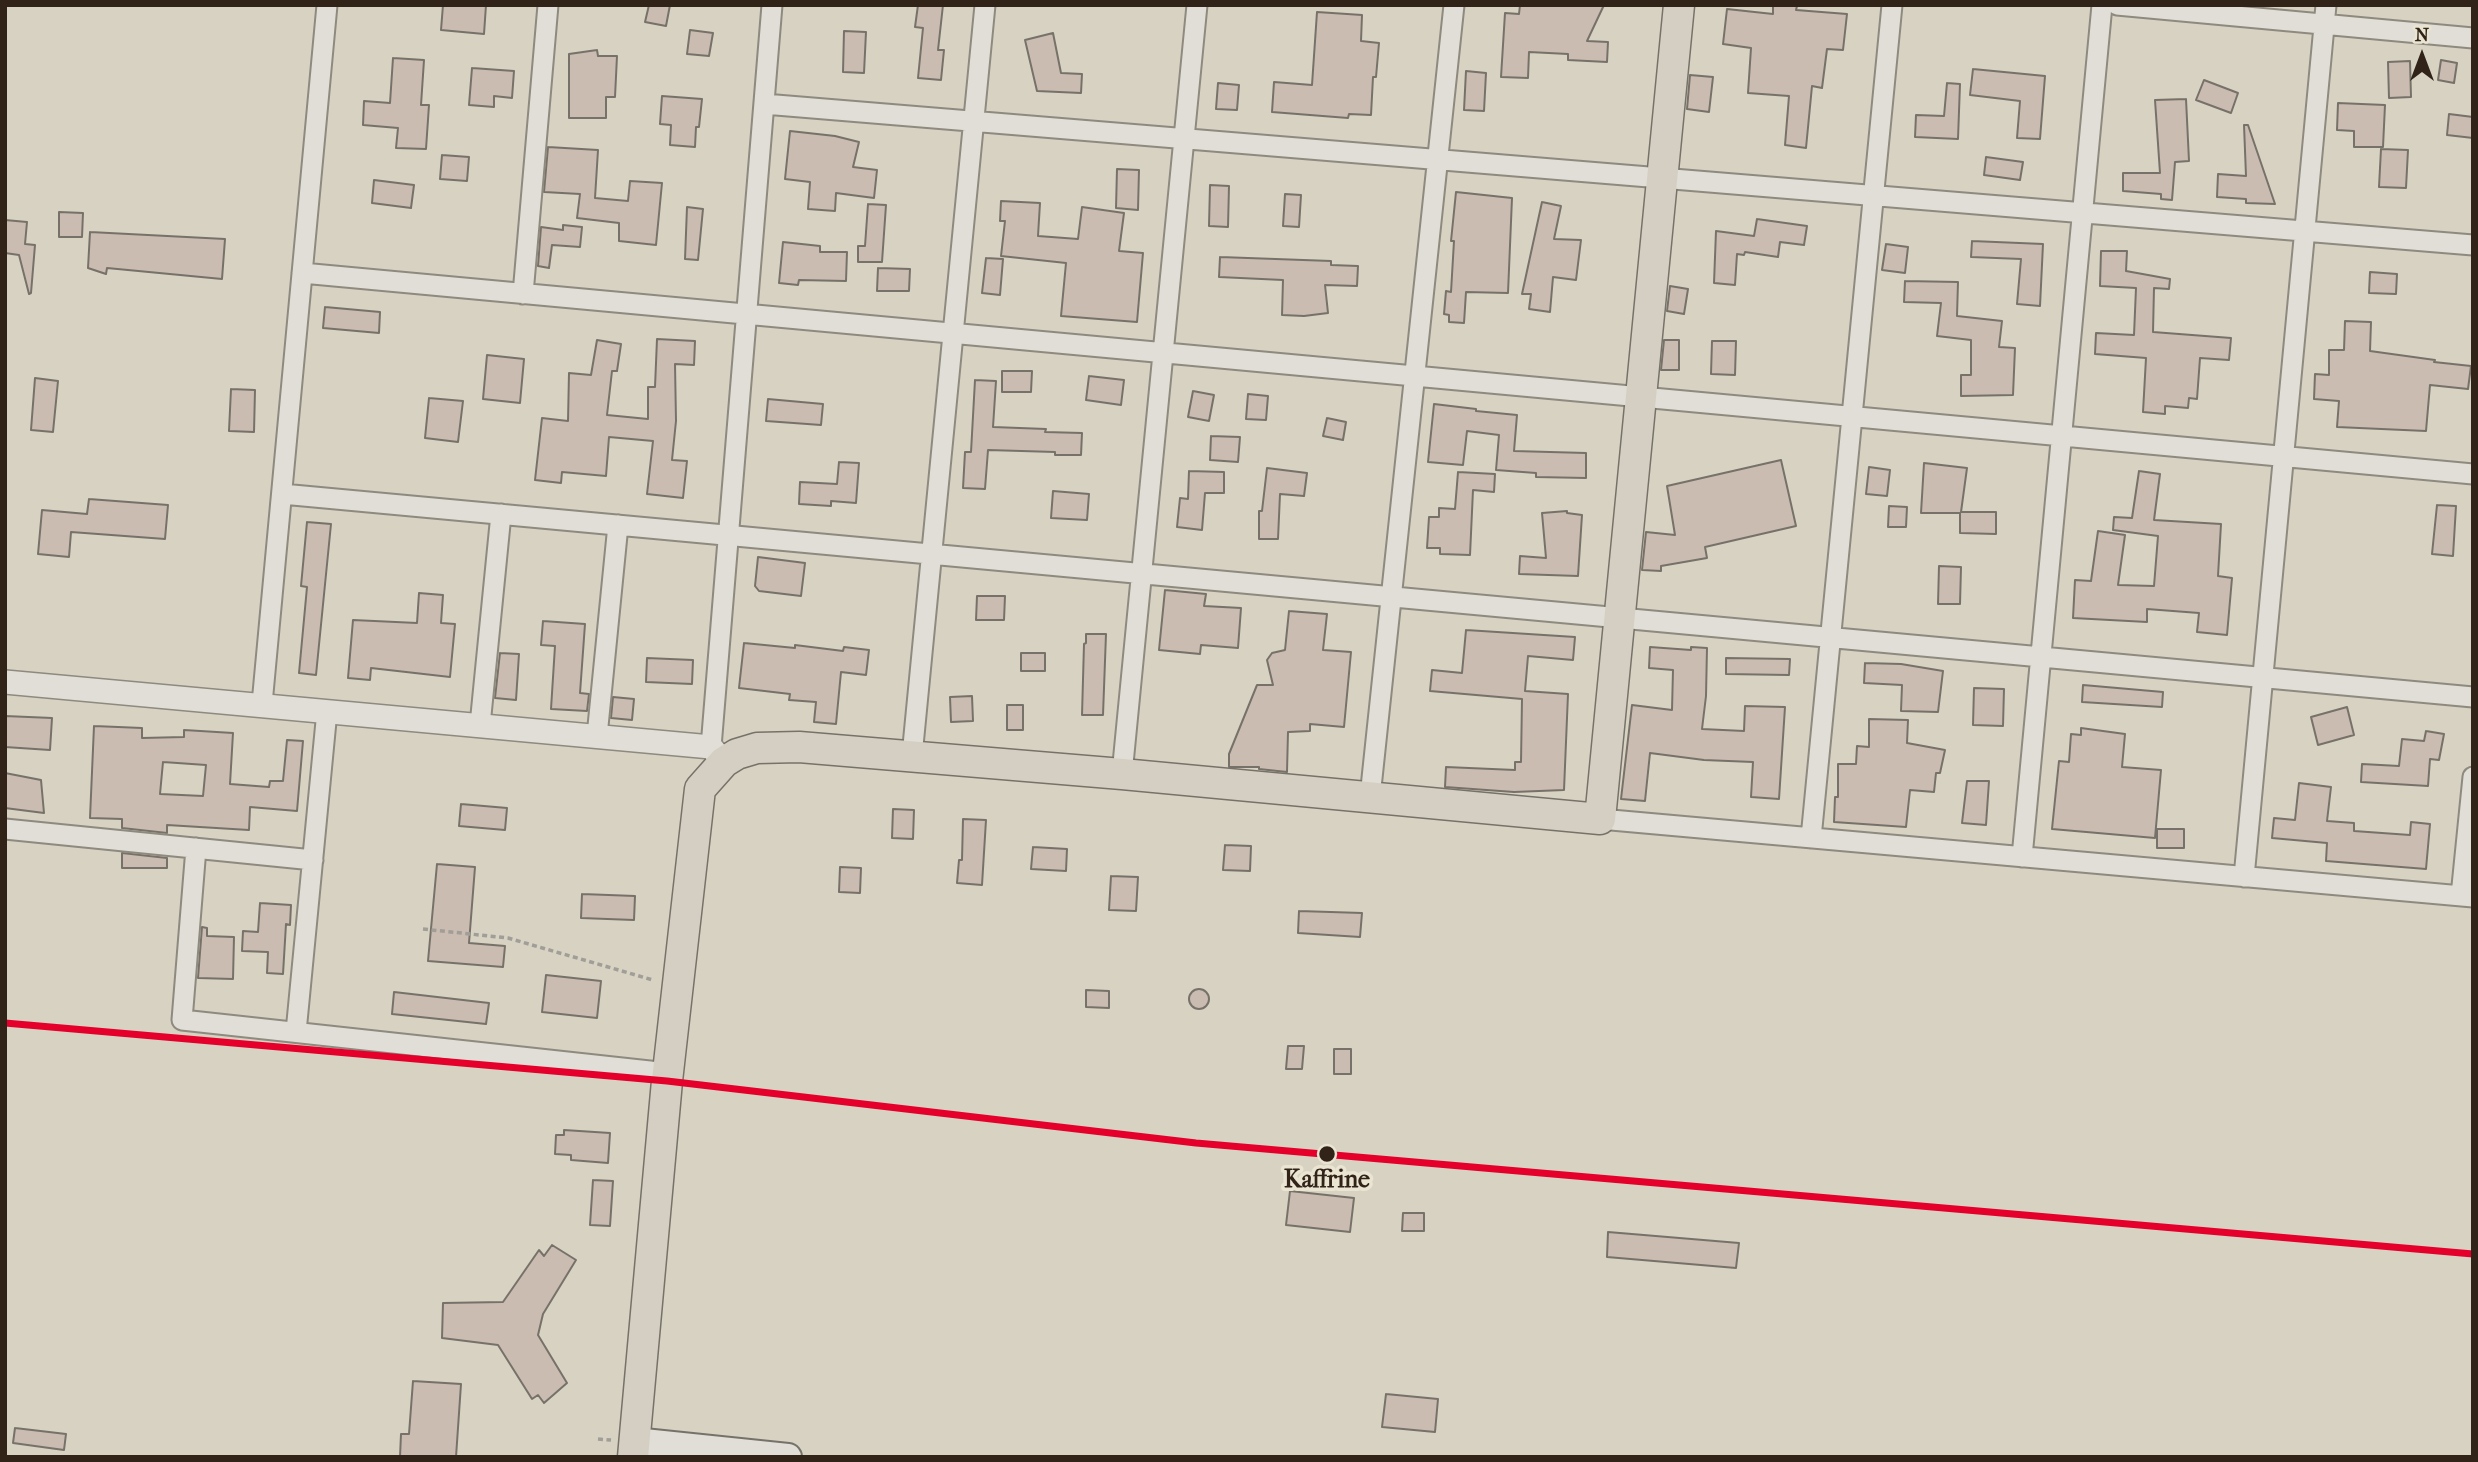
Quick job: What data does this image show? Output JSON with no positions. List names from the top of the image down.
{
  "places": ["Kaffrine"],
  "north": "top"
}
